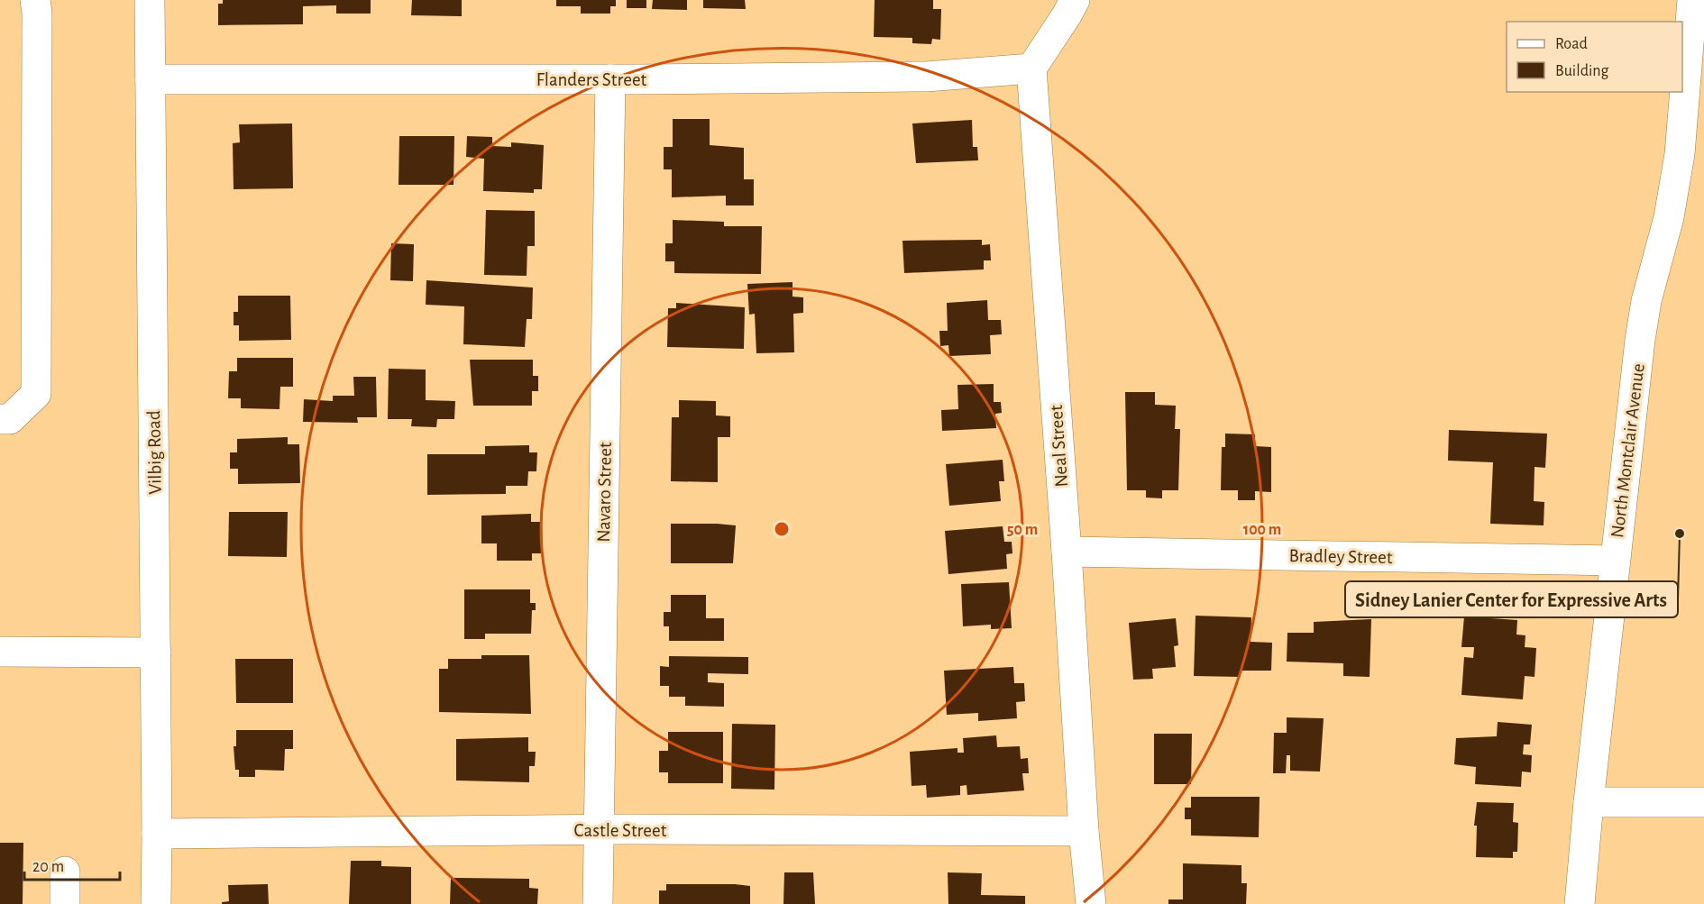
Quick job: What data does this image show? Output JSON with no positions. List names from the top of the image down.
{
  "streets": {
    "street": [
      "Flanders Street",
      "Neal Street",
      "North Montclair Avenue",
      "Vilbig Road",
      "Navaro Street",
      "Bradley Street",
      "Castle Street"
    ]
  },
  "crossings": [
    ["Flanders Street", "Neal Street"],
    ["Flanders Street", "Vilbig Road"],
    ["Flanders Street", "Navaro Street"],
    ["Neal Street", "Bradley Street"],
    ["Neal Street", "Castle Street"],
    ["North Montclair Avenue", "Bradley Street"],
    ["Vilbig Road", "Castle Street"],
    ["Navaro Street", "Castle Street"]
  ],
  "places": ["Sidney Lanier Center for Expressive Arts"],
  "legend": ["Road", "Building"],
  "scale_bar": "20 m",
  "rings": ["50 m", "100 m"]
}
